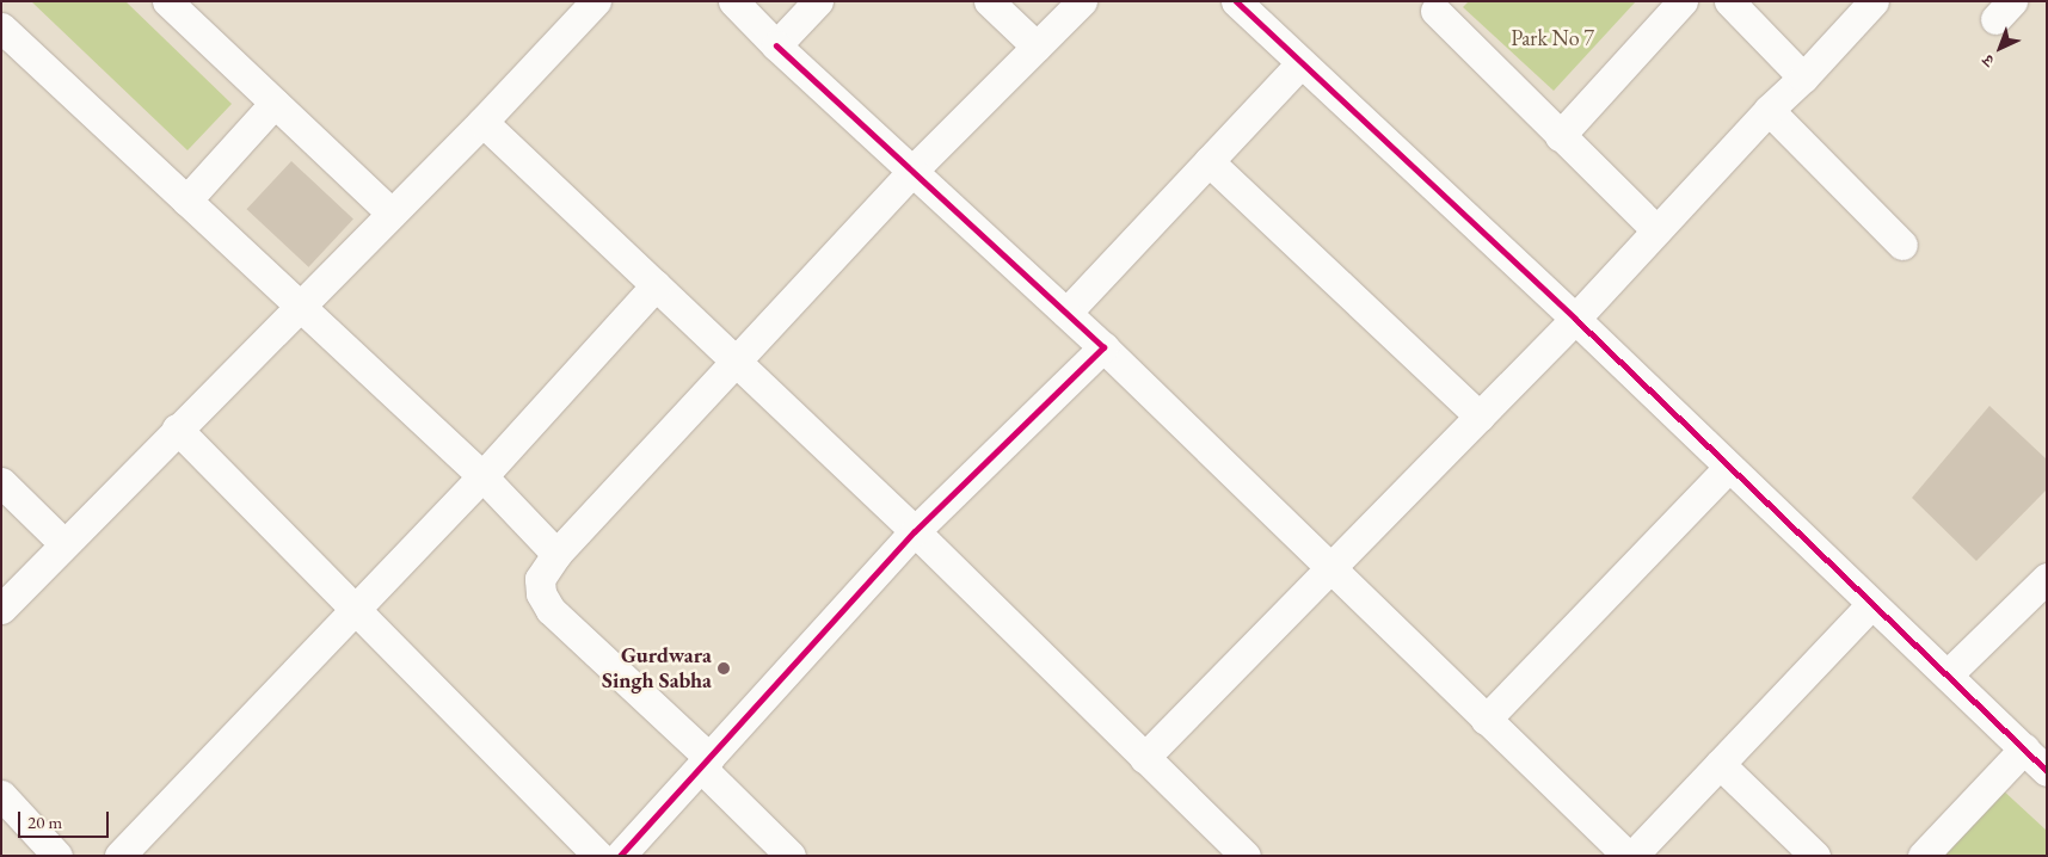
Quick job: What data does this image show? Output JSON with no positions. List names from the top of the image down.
{
  "parks": ["Park No 7"],
  "places": ["Gurdwara Singh Sabha"],
  "scale_bar": "20 m",
  "north": "bottom left"
}
